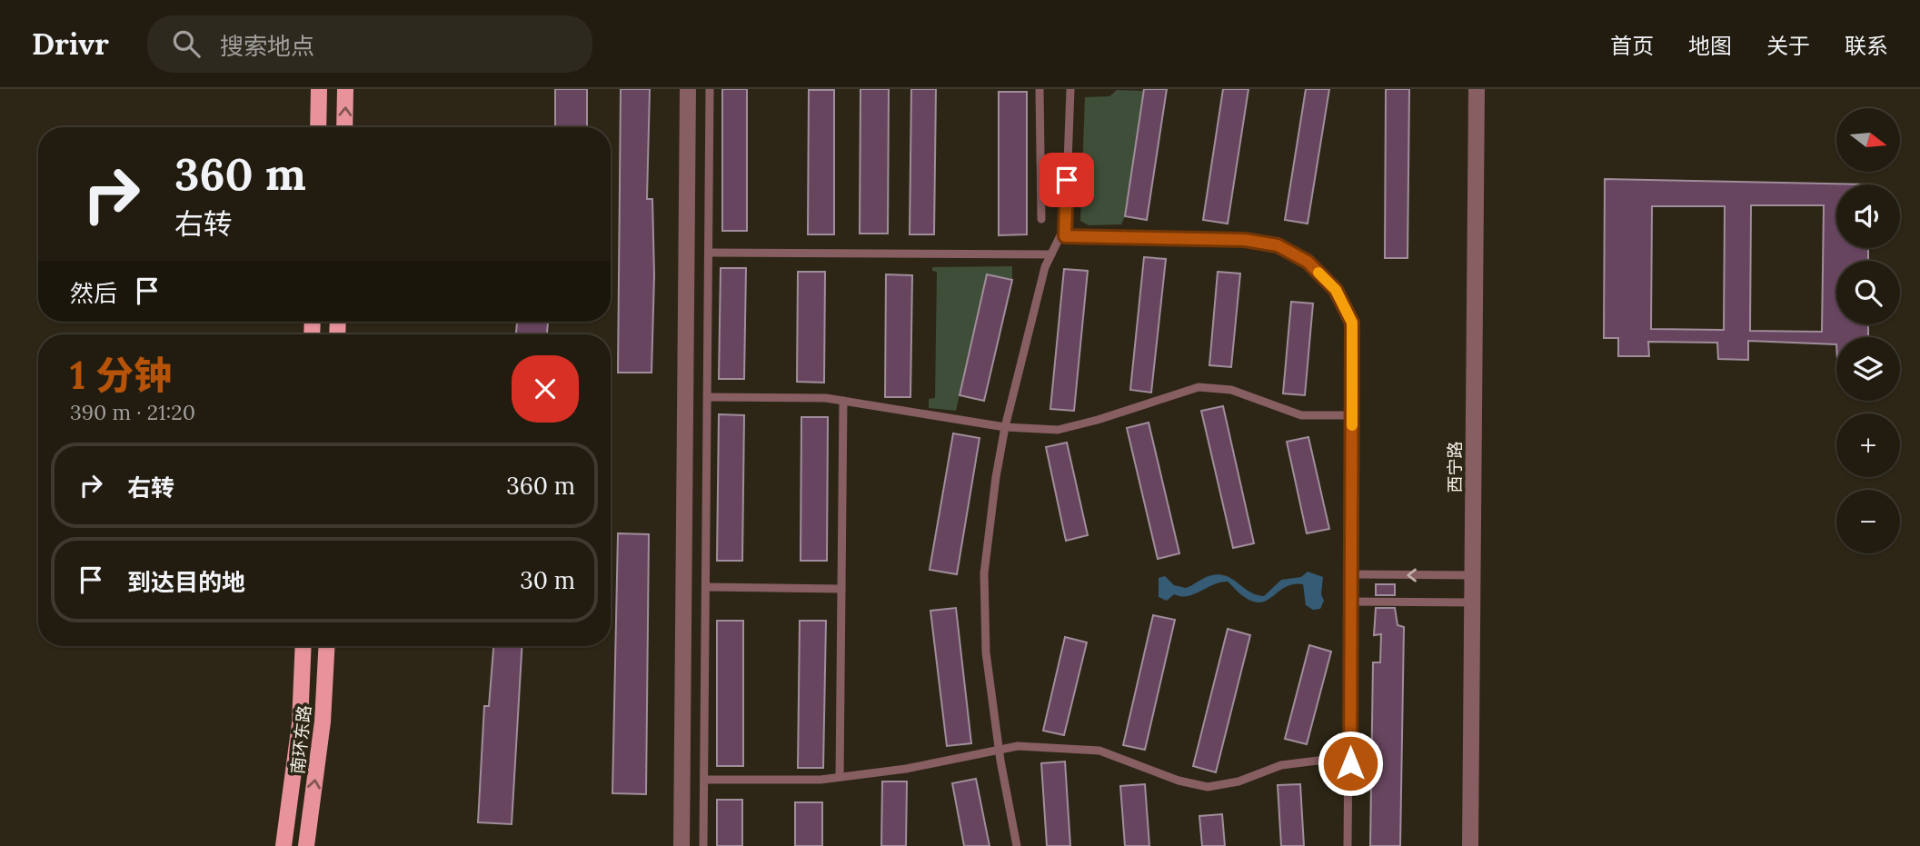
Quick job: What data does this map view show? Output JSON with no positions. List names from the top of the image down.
{
  "streets": {
    "main road": ["南环东路"],
    "street": ["西宁路"]
  },
  "north": "right",
  "page": {
    "header": "Drivr",
    "search": "搜索地点",
    "nav": [
      "首页",
      "地图",
      "关于",
      "联系"
    ],
    "map_buttons": ["+", "−"],
    "turn": ["360 m", "右转"],
    "then": "然后",
    "heading": ["1 分钟", "390 m · 21:20"],
    "list": [
      {
        "name": "右转",
        "value": "360 m"
      },
      {
        "name": "到达目的地",
        "value": "30 m"
      }
    ]
  }
}
